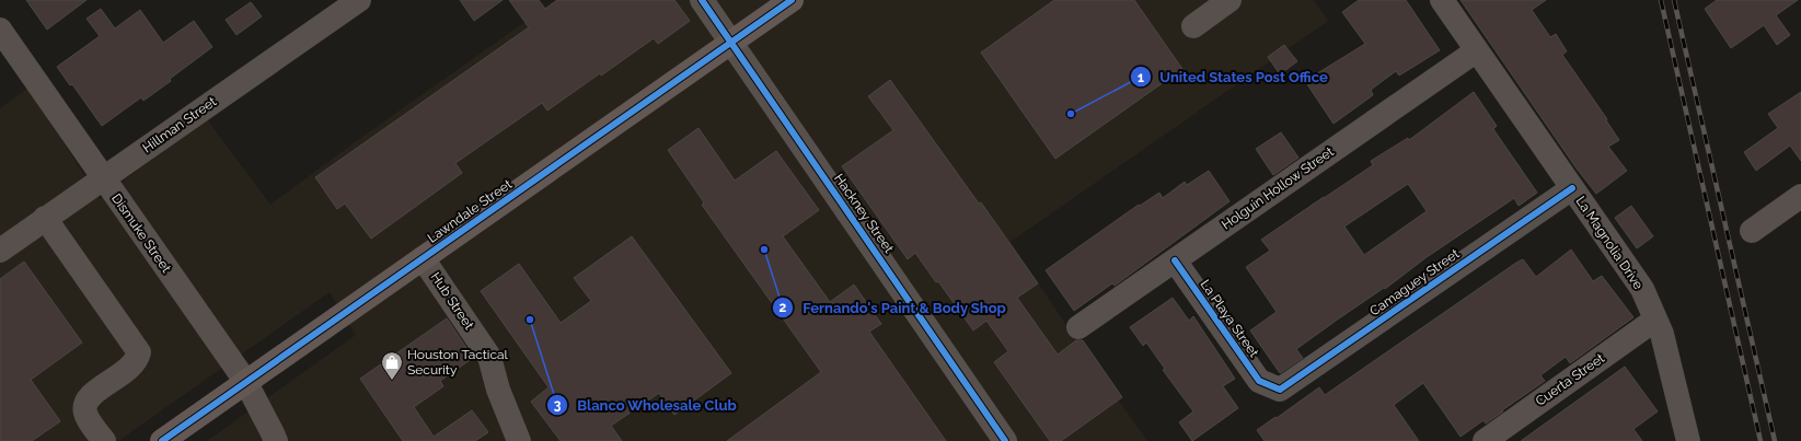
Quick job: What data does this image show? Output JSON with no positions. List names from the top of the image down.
{
  "streets": {
    "main road": ["Lawndale Street"],
    "street": [
      "Hillman Street",
      "Holguin Hollow Street",
      "Hackney Street",
      "Dismuke Street",
      "La Magnolia Drive",
      "Camaguey Street",
      "Hub Street",
      "La Playa Street",
      "Cuerta Street"
    ]
  },
  "crossings": [
    ["Hillman Street", "Dismuke Street"],
    ["Holguin Hollow Street", "La Magnolia Drive"],
    ["Holguin Hollow Street", "La Playa Street"],
    ["Lawndale Street", "Hackney Street"],
    ["Lawndale Street", "Dismuke Street"],
    ["Lawndale Street", "Hub Street"],
    ["La Magnolia Drive", "Camaguey Street"],
    ["La Magnolia Drive", "Cuerta Street"],
    ["Camaguey Street", "La Playa Street"]
  ],
  "places": {
    "other": ["United States Post Office", "Fernando's Paint & Body Shop", "Blanco Wholesale Club"],
    "shop": ["Houston Tactical Security"]
  }
}
